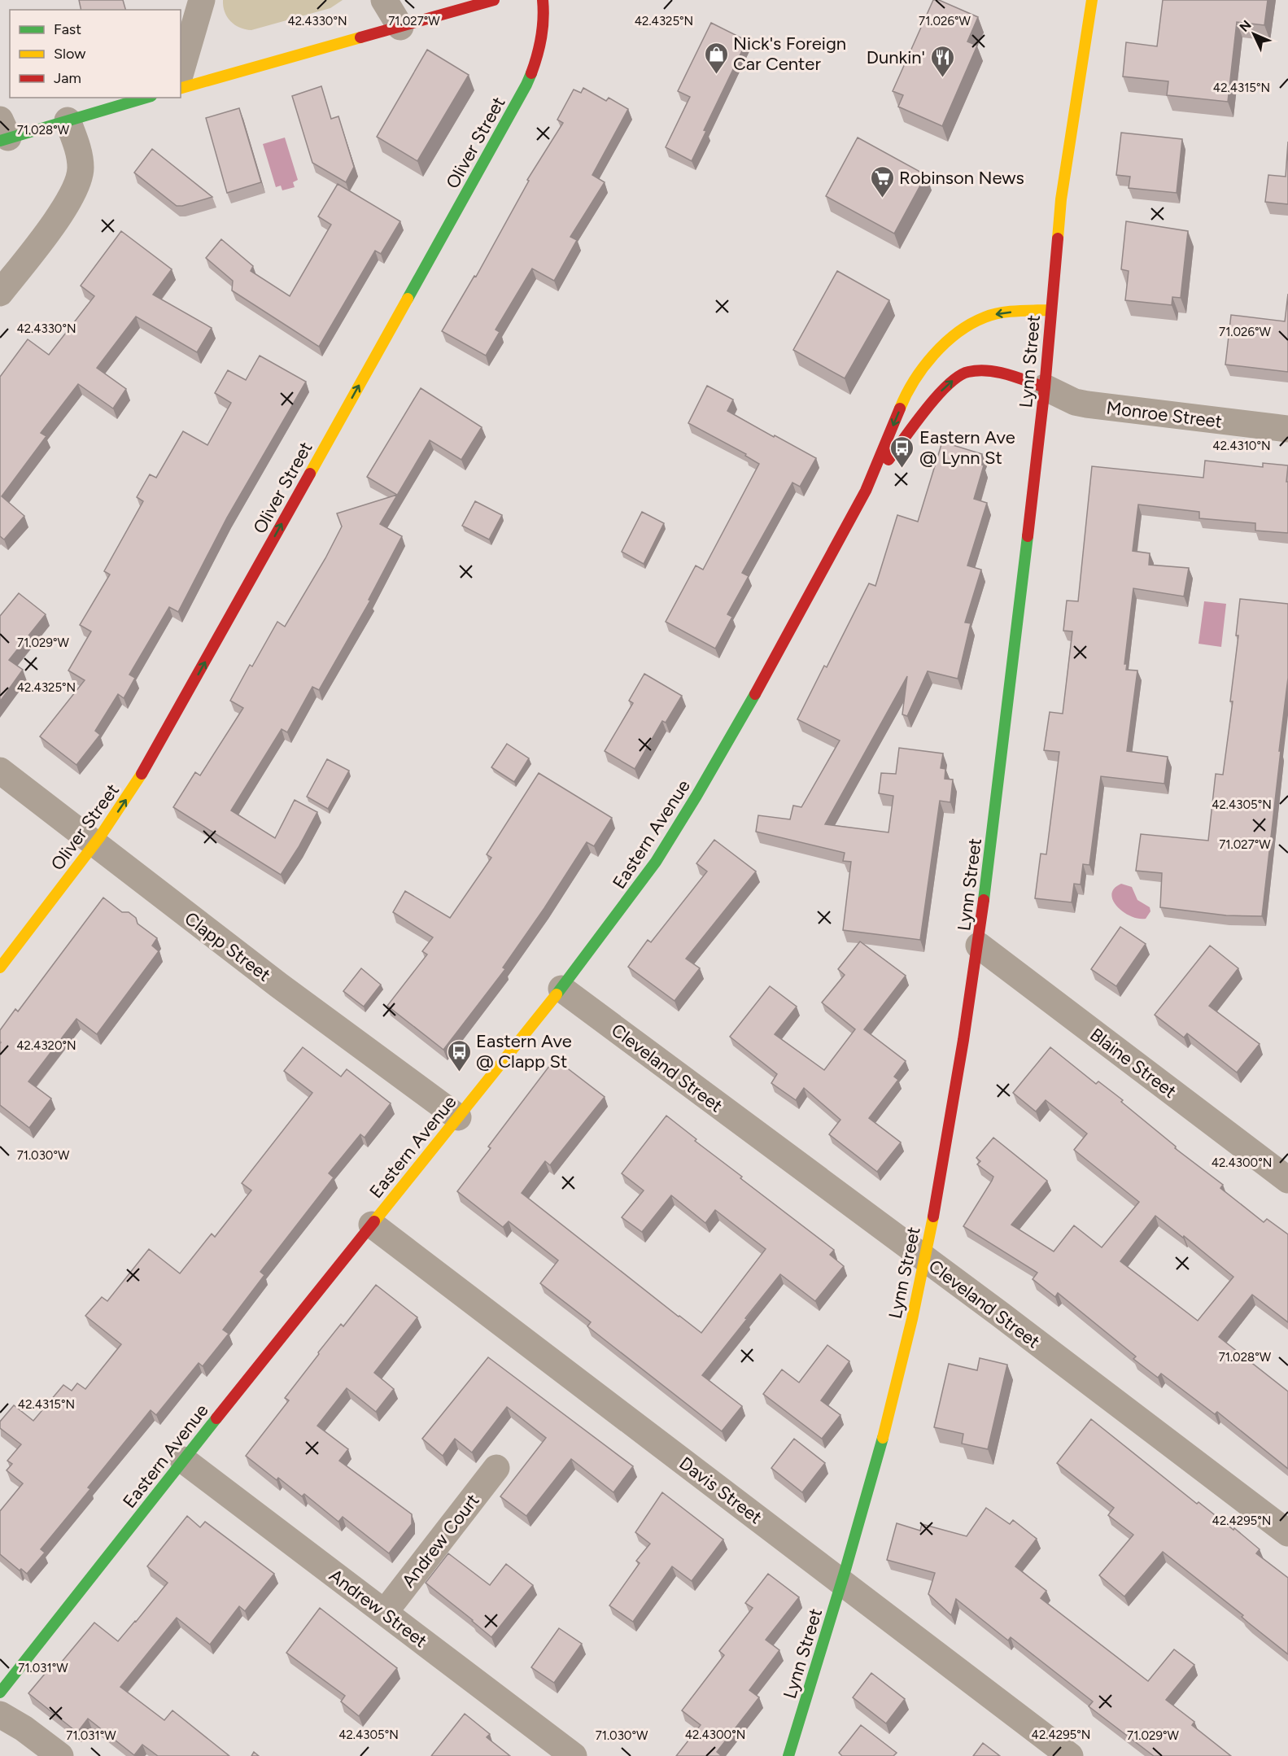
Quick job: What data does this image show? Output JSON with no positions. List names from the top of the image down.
{
  "streets": {
    "main road": ["Oliver Street", "Lynn Street", "Eastern Avenue"],
    "street": [
      "Monroe Street",
      "Clapp Street",
      "Blaine Street",
      "Cleveland Street",
      "Davis Street",
      "Andrew Court",
      "Andrew Street"
    ]
  },
  "crossings": [
    ["Oliver Street", "Clapp Street"],
    ["Lynn Street", "Monroe Street"],
    ["Lynn Street", "Eastern Avenue"],
    ["Lynn Street", "Blaine Street"],
    ["Lynn Street", "Cleveland Street"],
    ["Lynn Street", "Davis Street"],
    ["Monroe Street", "Eastern Avenue"],
    ["Eastern Avenue", "Clapp Street"],
    ["Eastern Avenue", "Cleveland Street"],
    ["Eastern Avenue", "Davis Street"],
    ["Eastern Avenue", "Andrew Street"],
    ["Andrew Court", "Andrew Street"]
  ],
  "one_way": ["Oliver Street"],
  "places": {
    "shop": ["Nick's Foreign Car Center"],
    "restaurant": ["Dunkin'"],
    "supermarket": ["Robinson News"],
    "bus stop": ["Eastern Ave @ Lynn St", "Eastern Ave @ Clapp St"]
  },
  "legend": ["Fast", "Slow", "Jam"],
  "north": "top left",
  "coordinates": [
    "71.027°W",
    "71.026°W",
    "42.4330°N",
    "42.4325°N",
    "42.4315°N",
    "71.028°W",
    "42.4310°N",
    "71.029°W",
    "42.4305°N",
    "42.4320°N",
    "71.030°W",
    "42.4300°N",
    "42.4295°N",
    "71.031°W"
  ]
}
